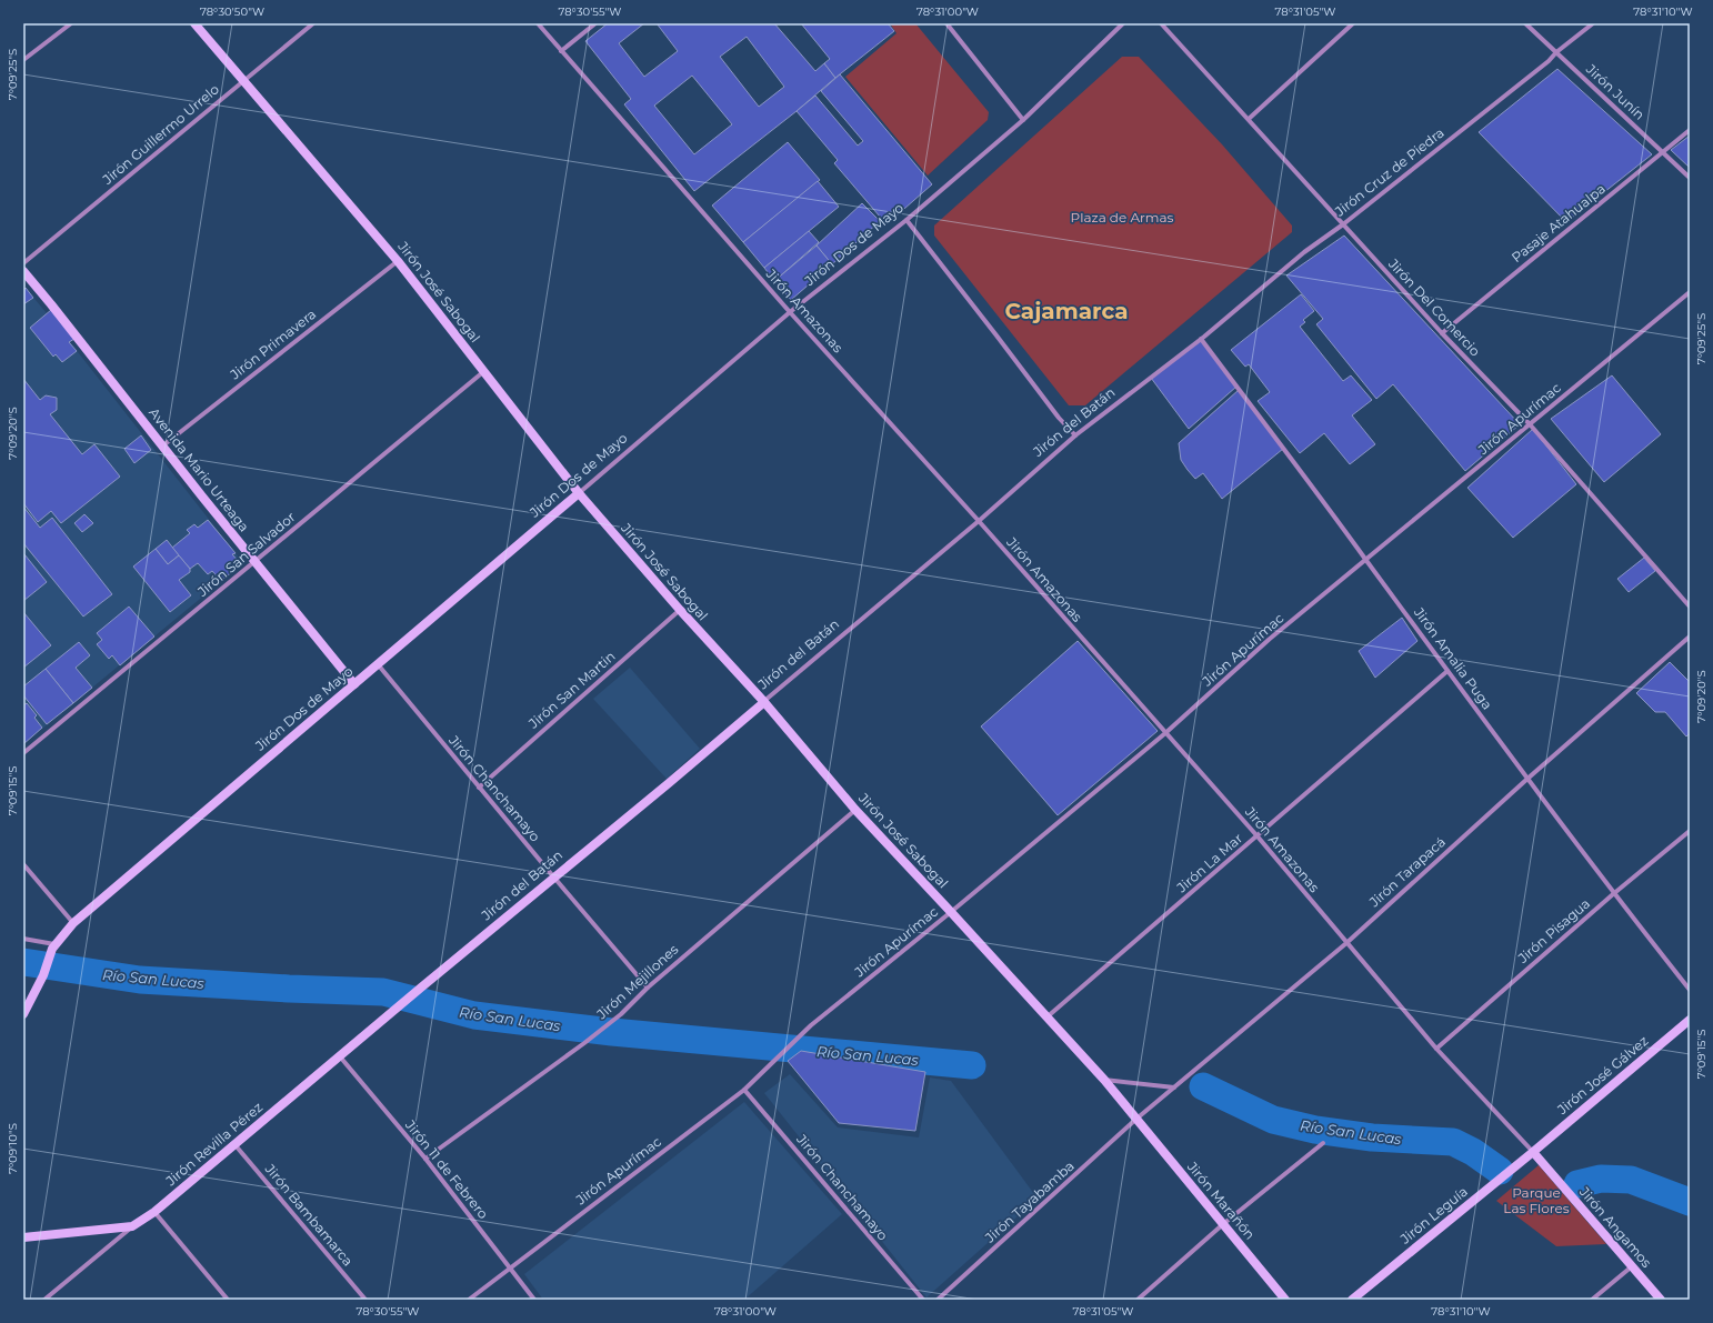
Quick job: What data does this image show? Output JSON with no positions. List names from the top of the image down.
{
  "streets": {
    "street": [
      "Jirón Junín",
      "Jirón Guillermo Urrelo",
      "Jirón Cruz de Piedra",
      "Pasaje Atahualpa",
      "Jirón Dos de Mayo",
      "Jirón José Sabogal",
      "Jirón Del Comercio",
      "Jirón Amazonas",
      "Jirón Primavera",
      "Jirón Apurímac",
      "Jirón del Batán",
      "Avenida Mario Urteaga",
      "Jirón San Salvador",
      "Jirón Amalia Puga",
      "Jirón San Martin",
      "Jirón Chanchamayo",
      "Jirón La Mar",
      "Jirón Tarapacá",
      "Jirón Pisagua",
      "Jirón Mejillones",
      "Jirón José Gálvez",
      "Jirón Revilla Pérez",
      "Jirón 11 de Febrero",
      "Jirón Marañón",
      "Jirón Tayabamba",
      "Jirón Bambamarca",
      "Jirón Leguía",
      "Jirón Angamos"
    ]
  },
  "crossings": [
    ["Jirón Junín", "Jirón Cruz de Piedra"],
    ["Jirón Junín", "Pasaje Atahualpa"],
    ["Jirón Guillermo Urrelo", "Jirón José Sabogal"],
    ["Jirón Cruz de Piedra", "Jirón Del Comercio"],
    ["Jirón Cruz de Piedra", "Jirón del Batán"],
    ["Jirón Cruz de Piedra", "Jirón Amalia Puga"],
    ["Pasaje Atahualpa", "Jirón Del Comercio"],
    ["Jirón Dos de Mayo", "Jirón José Sabogal"],
    ["Jirón Dos de Mayo", "Jirón Amazonas"],
    ["Jirón Dos de Mayo", "Avenida Mario Urteaga"],
    ["Jirón Dos de Mayo", "Jirón Chanchamayo"],
    ["Jirón José Sabogal", "Jirón Primavera"],
    ["Jirón José Sabogal", "Jirón Apurímac"],
    ["Jirón José Sabogal", "Jirón del Batán"],
    ["Jirón José Sabogal", "Jirón San Salvador"],
    ["Jirón José Sabogal", "Jirón San Martin"],
    ["Jirón José Sabogal", "Jirón La Mar"],
    ["Jirón José Sabogal", "Jirón Tarapacá"],
    ["Jirón José Sabogal", "Jirón Mejillones"],
    ["Jirón José Sabogal", "Jirón Marañón"],
    ["Jirón José Sabogal", "Jirón Tayabamba"],
    ["Jirón Del Comercio", "Jirón Apurímac"],
    ["Jirón Amazonas", "Jirón Apurímac"],
    ["Jirón Amazonas", "Jirón del Batán"],
    ["Jirón Amazonas", "Jirón La Mar"],
    ["Jirón Amazonas", "Jirón Tarapacá"],
    ["Jirón Amazonas", "Jirón Pisagua"],
    ["Jirón Amazonas", "Jirón José Gálvez"],
    ["Jirón Amazonas", "Jirón Leguía"],
    ["Jirón Amazonas", "Jirón Angamos"],
    ["Jirón Primavera", "Avenida Mario Urteaga"],
    ["Jirón Apurímac", "Jirón Amalia Puga"],
    ["Jirón Apurímac", "Jirón Chanchamayo"],
    ["Jirón Apurímac", "Jirón 11 de Febrero"],
    ["Jirón del Batán", "Jirón Amalia Puga"],
    ["Jirón del Batán", "Jirón Chanchamayo"],
    ["Jirón del Batán", "Jirón Revilla Pérez"],
    ["Avenida Mario Urteaga", "Jirón San Salvador"],
    ["Jirón Amalia Puga", "Jirón La Mar"],
    ["Jirón Amalia Puga", "Jirón Tarapacá"],
    ["Jirón Amalia Puga", "Jirón Pisagua"],
    ["Jirón San Martin", "Jirón Chanchamayo"],
    ["Jirón Chanchamayo", "Jirón Mejillones"],
    ["Jirón Tarapacá", "Jirón Marañón"],
    ["Jirón Tarapacá", "Jirón Tayabamba"],
    ["Jirón Mejillones", "Jirón 11 de Febrero"],
    ["Jirón José Gálvez", "Jirón Leguía"],
    ["Jirón José Gálvez", "Jirón Angamos"],
    ["Jirón Revilla Pérez", "Jirón 11 de Febrero"],
    ["Jirón Revilla Pérez", "Jirón Bambamarca"],
    ["Jirón Marañón", "Jirón Tayabamba"],
    ["Jirón Leguía", "Jirón Angamos"]
  ],
  "districts": ["Cajamarca"],
  "water": ["Río San Lucas"],
  "parks": ["Plaza de Armas", "Parque Las Flores"],
  "coordinates": [
    "78°30'50\"W",
    "78°30'55\"W",
    "78°31'00\"W",
    "78°31'05\"W",
    "78°31'10\"W",
    "7°09'25\"S",
    "7°09'20\"S",
    "7°09'15\"S",
    "7°09'10\"S"
  ]
}
